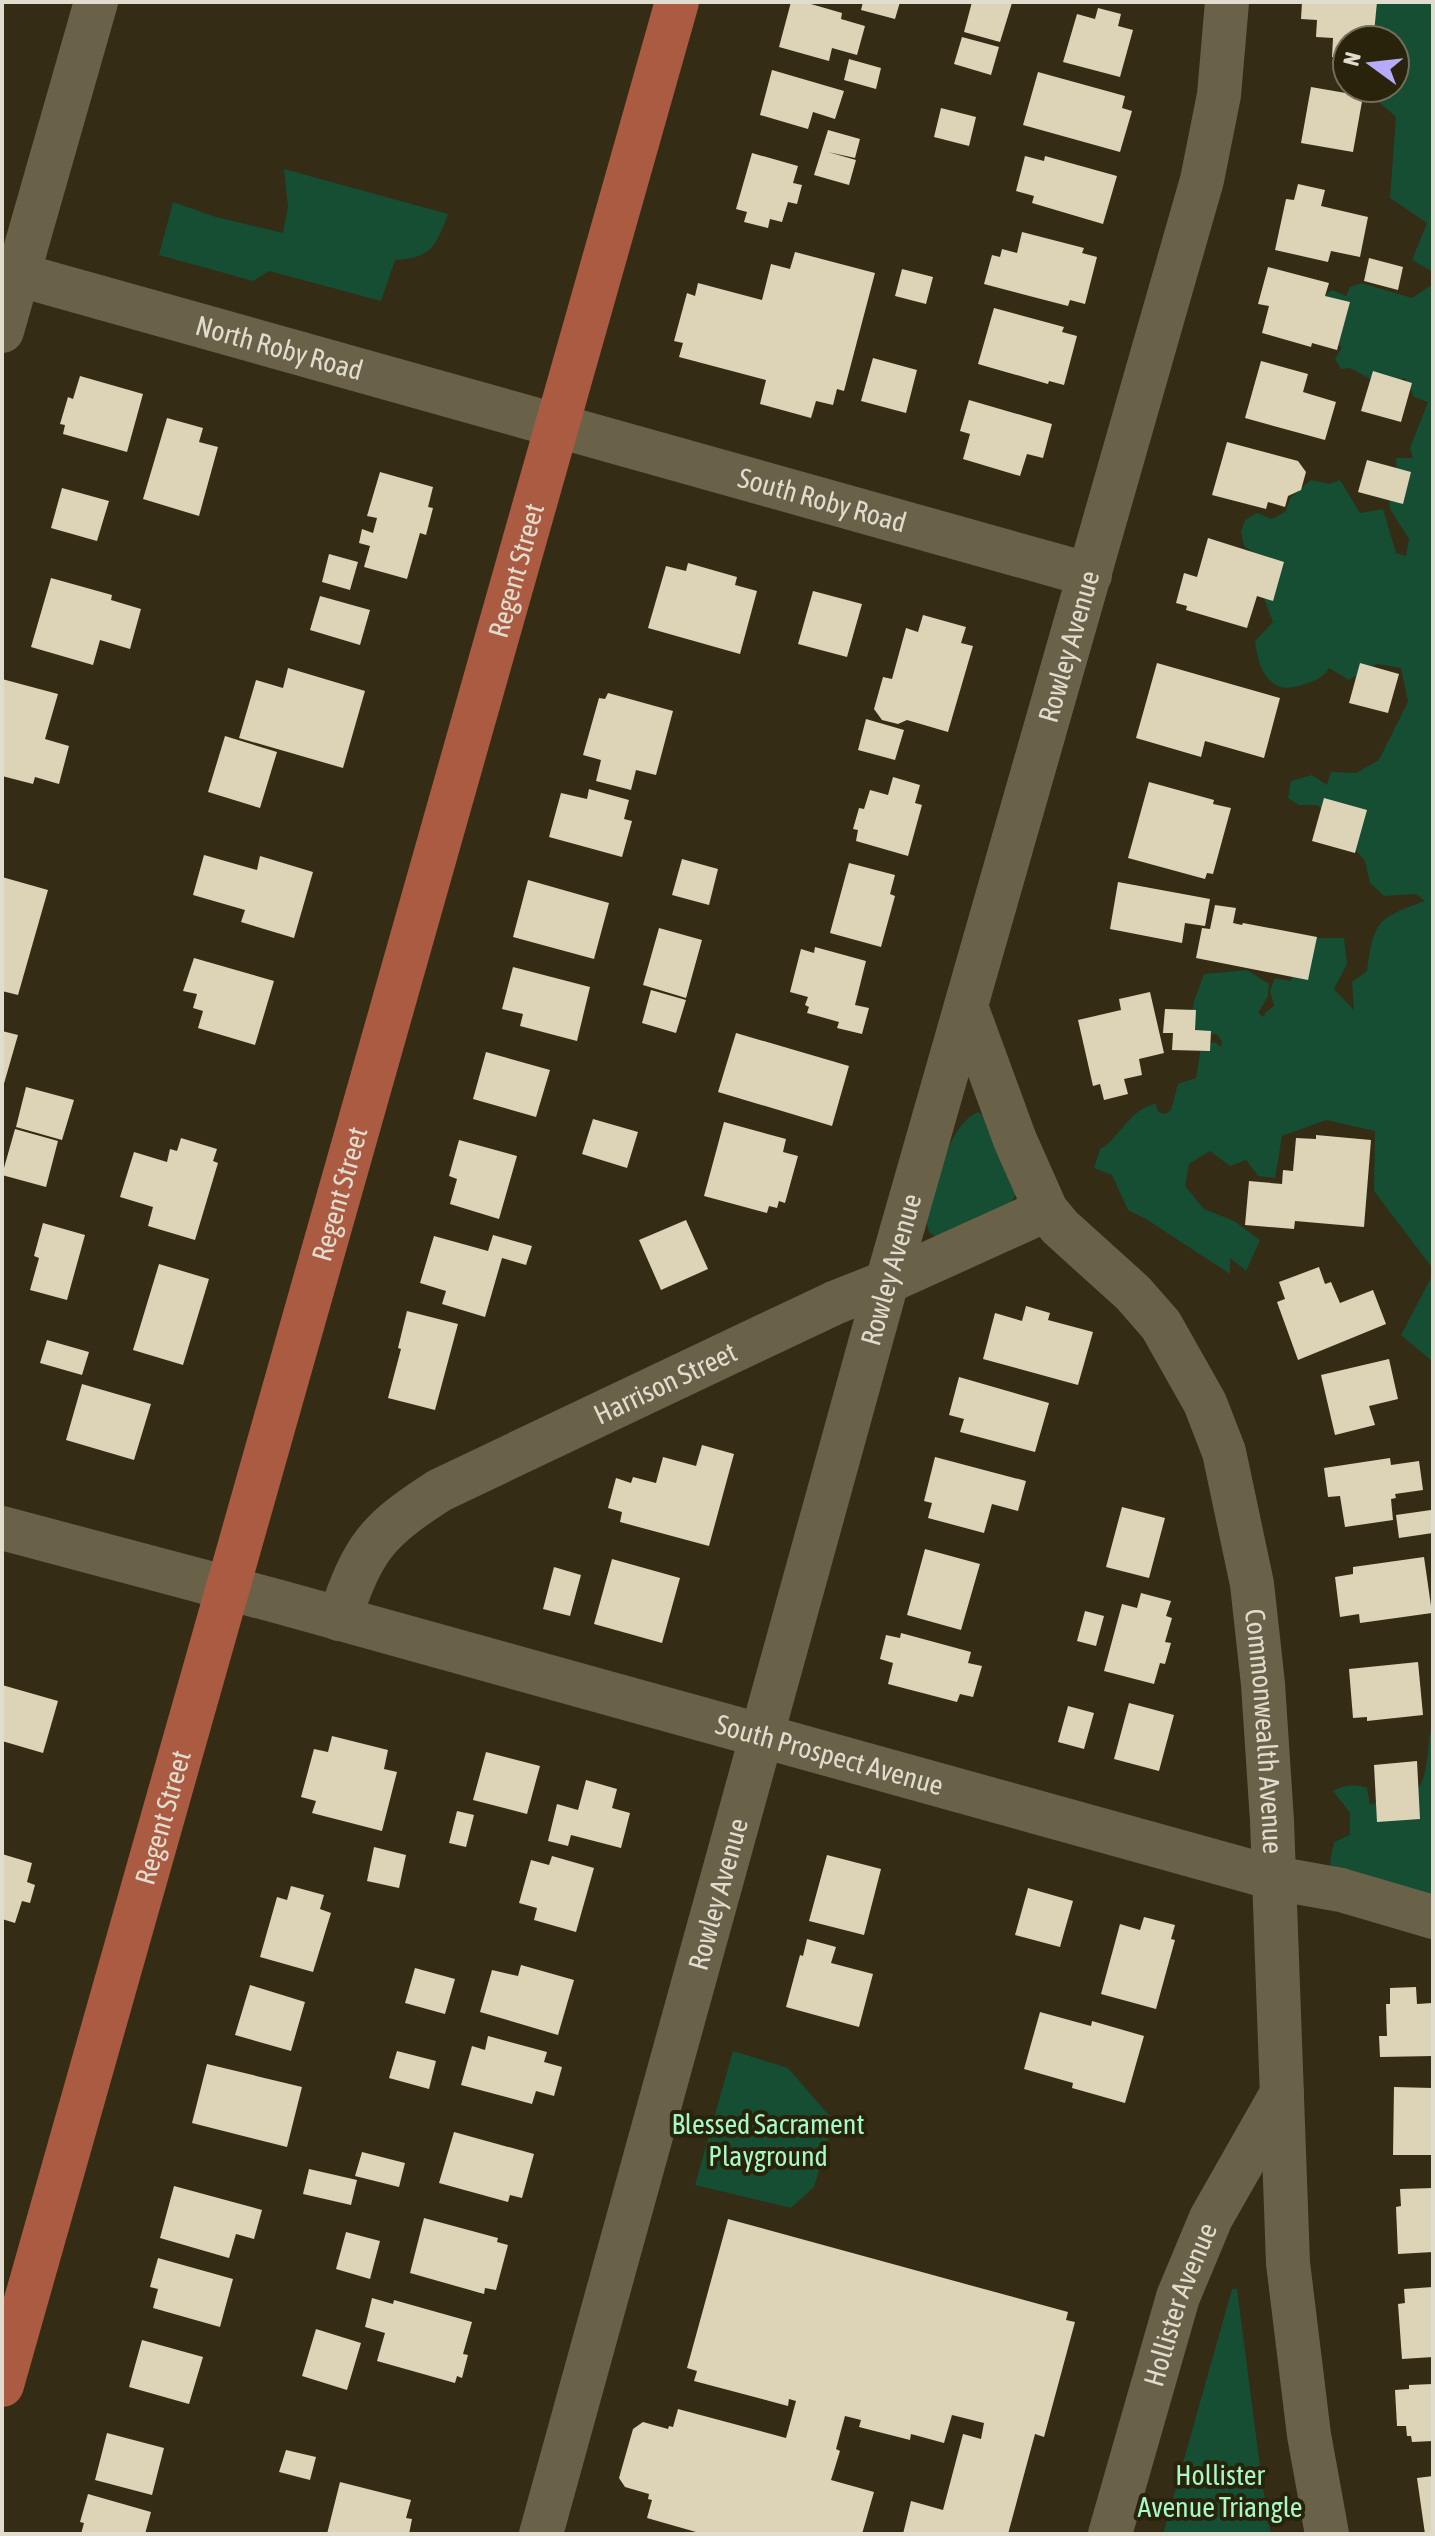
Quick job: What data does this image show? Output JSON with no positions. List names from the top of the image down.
{
  "streets": {
    "main road": ["Regent Street"],
    "street": [
      "North Roby Road",
      "South Roby Road",
      "Rowley Avenue",
      "Harrison Street",
      "Commonwealth Avenue",
      "South Prospect Avenue",
      "Hollister Avenue"
    ]
  },
  "crossings": [
    ["North Roby Road", "South Roby Road"],
    ["North Roby Road", "Regent Street"],
    ["South Roby Road", "Regent Street"],
    ["South Roby Road", "Rowley Avenue"],
    ["Regent Street", "South Prospect Avenue"],
    ["Rowley Avenue", "Harrison Street"],
    ["Rowley Avenue", "Commonwealth Avenue"],
    ["Rowley Avenue", "South Prospect Avenue"],
    ["Harrison Street", "Commonwealth Avenue"],
    ["Harrison Street", "South Prospect Avenue"],
    ["Commonwealth Avenue", "South Prospect Avenue"],
    ["Commonwealth Avenue", "Hollister Avenue"]
  ],
  "parks": ["Blessed Sacrament Playground", "Hollister Avenue Triangle"],
  "north": "left"
}
